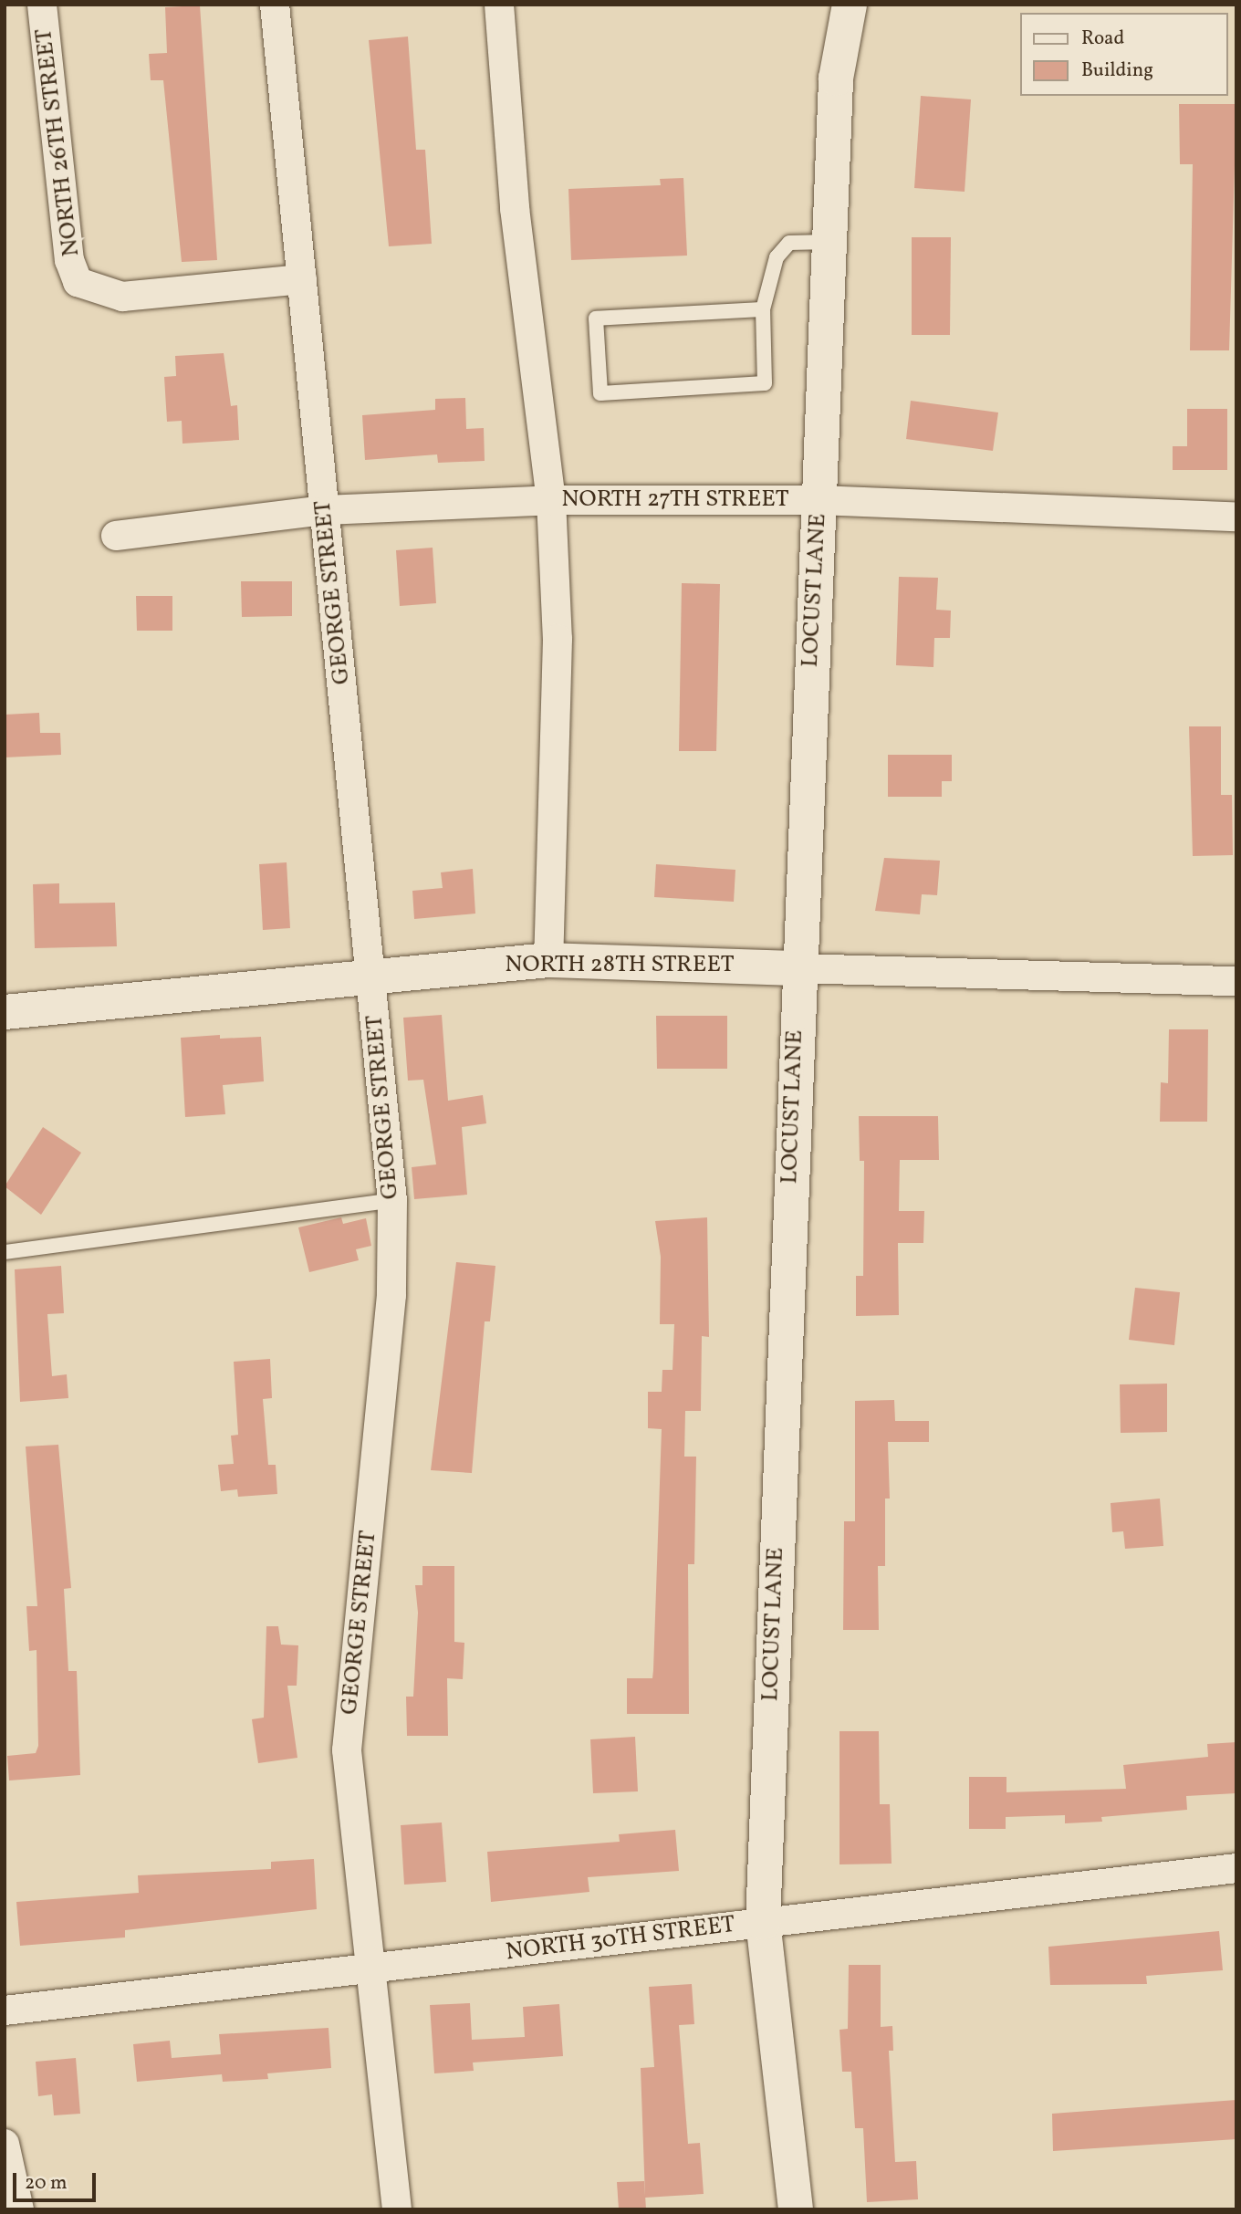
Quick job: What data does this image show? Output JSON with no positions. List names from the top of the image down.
{
  "streets": {
    "street": [
      "NORTH 26TH STREET",
      "NORTH 27TH STREET",
      "LOCUST LANE",
      "GEORGE STREET",
      "NORTH 28TH STREET",
      "NORTH 30TH STREET"
    ]
  },
  "crossings": [
    ["NORTH 26TH STREET", "GEORGE STREET"],
    ["NORTH 27TH STREET", "LOCUST LANE"],
    ["NORTH 27TH STREET", "GEORGE STREET"],
    ["LOCUST LANE", "NORTH 28TH STREET"],
    ["LOCUST LANE", "NORTH 30TH STREET"],
    ["GEORGE STREET", "NORTH 28TH STREET"],
    ["GEORGE STREET", "NORTH 30TH STREET"]
  ],
  "legend": ["Road", "Building"],
  "scale_bar": "20 m"
}
